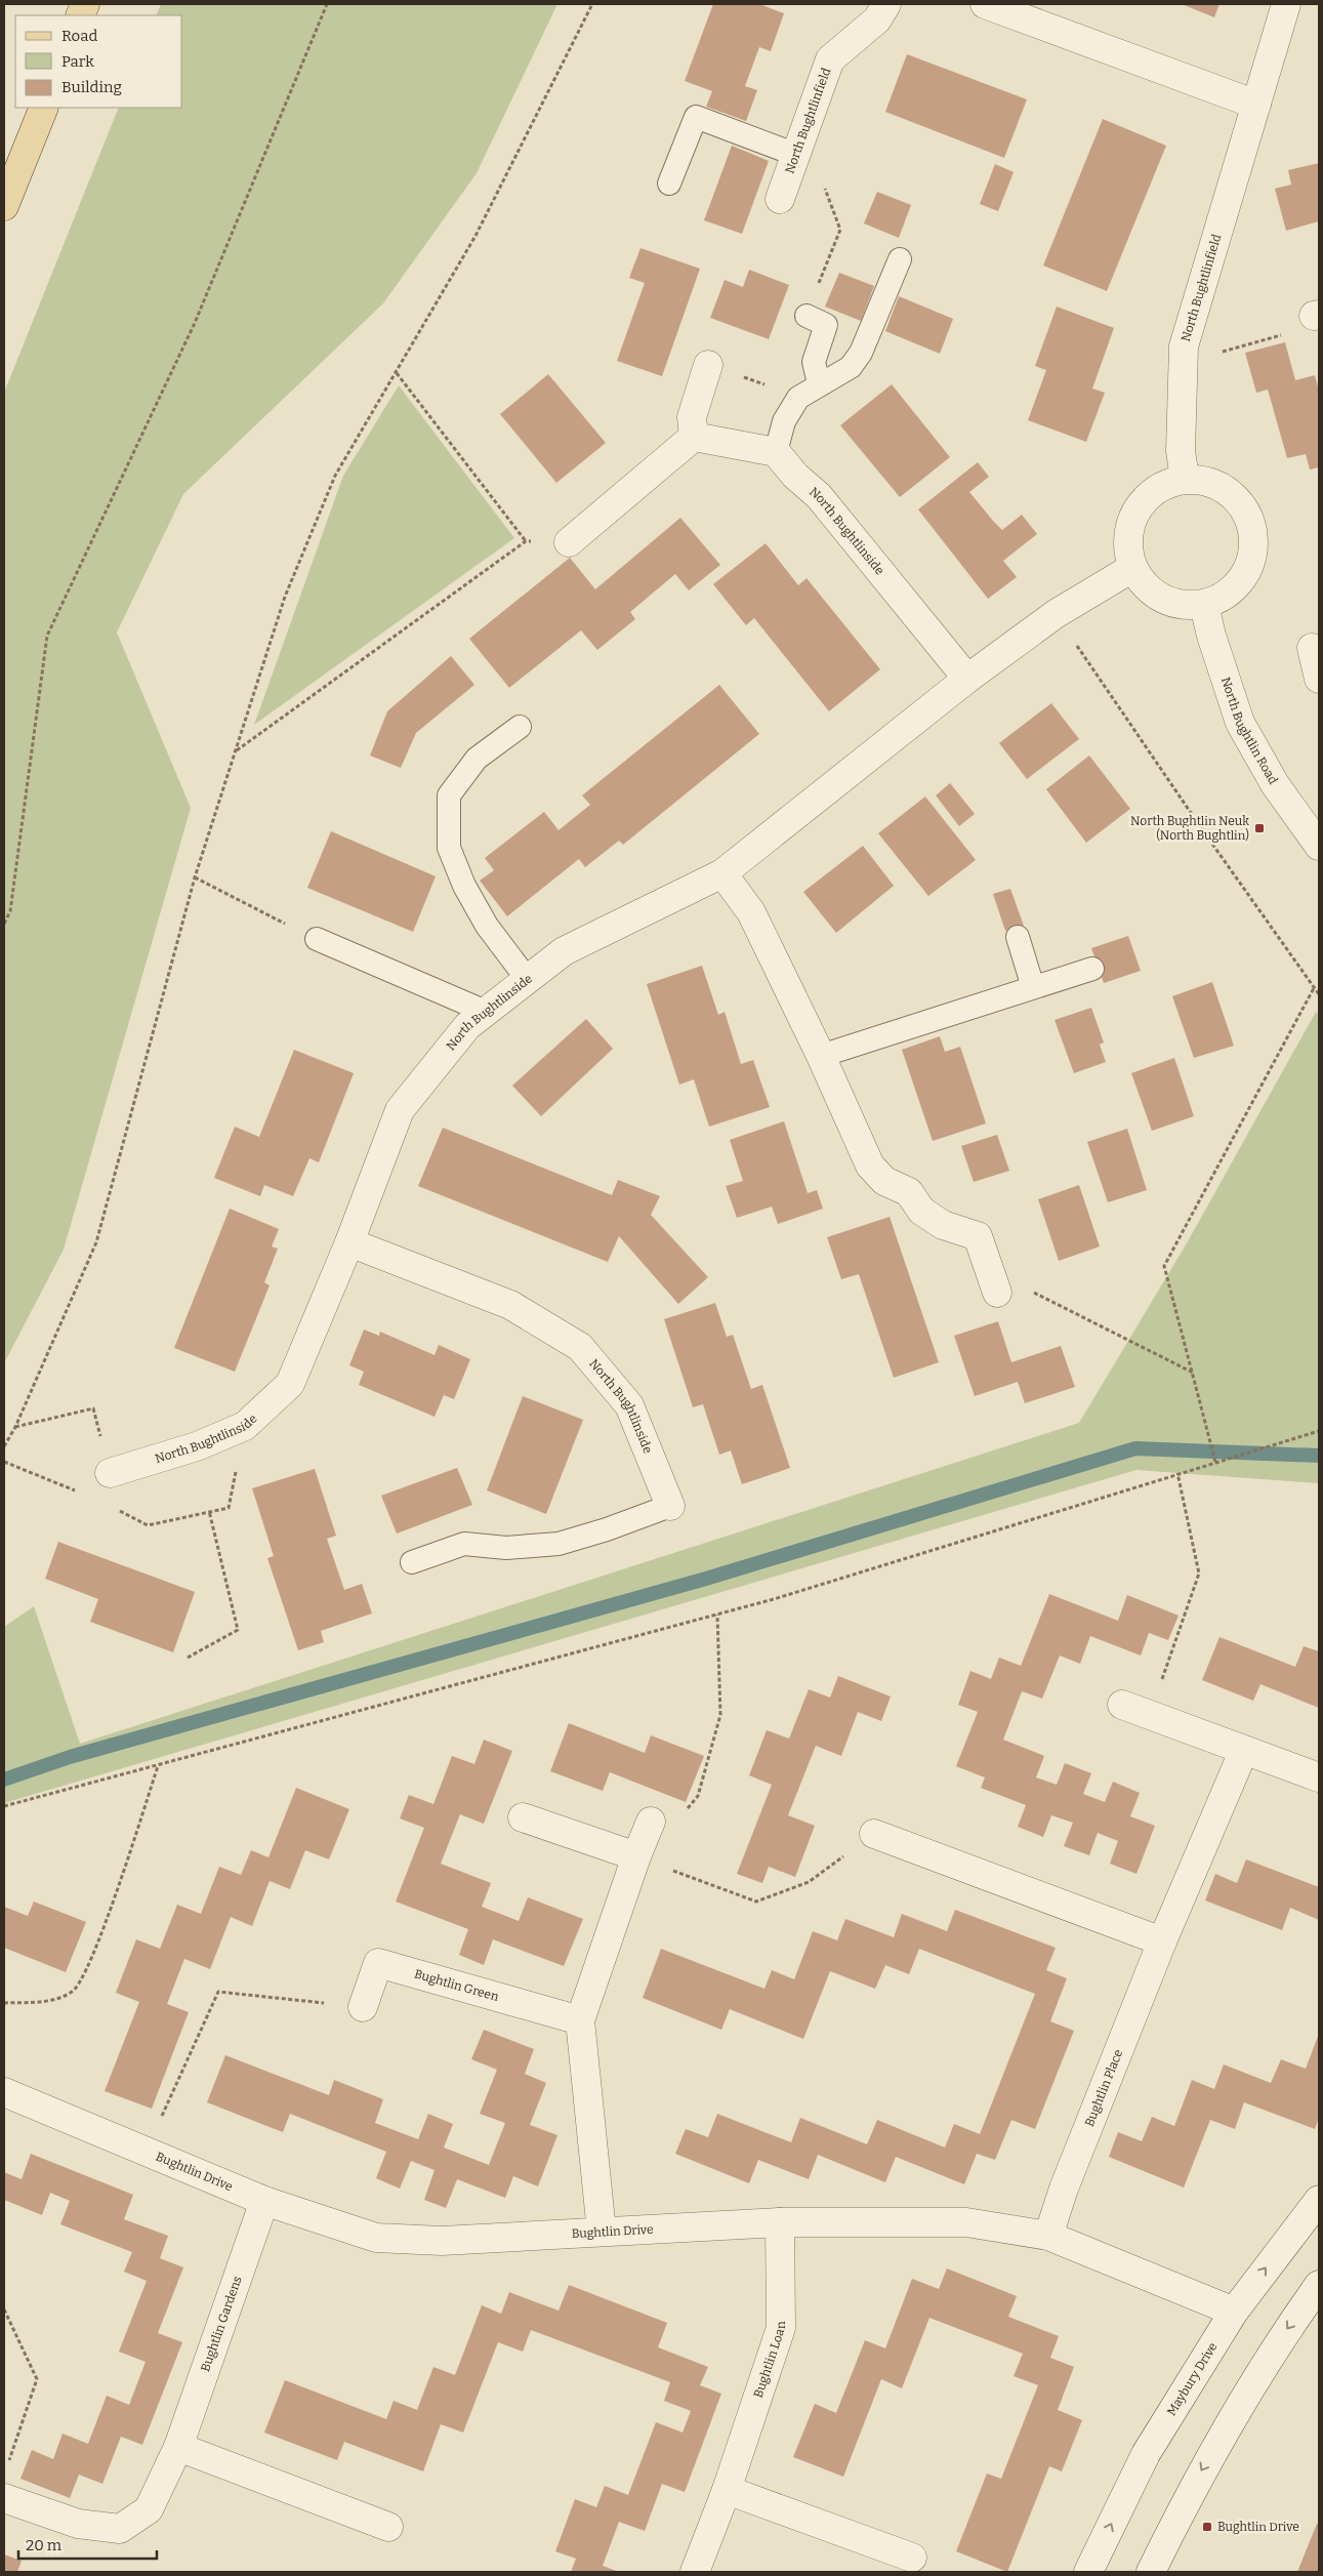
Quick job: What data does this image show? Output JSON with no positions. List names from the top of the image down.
{
  "streets": {
    "street": [
      "North Bughtlinfield",
      "North Bughtlinside",
      "North Bughtlin Road",
      "Bughtlin Green",
      "Bughtlin Place",
      "Bughtlin Drive",
      "Bughtlin Gardens",
      "Bughtlin Loan",
      "Maybury Drive"
    ]
  },
  "crossings": [
    ["North Bughtlinfield", "North Bughtlinside"],
    ["North Bughtlinfield", "North Bughtlin Road"],
    ["North Bughtlinside", "North Bughtlin Road"],
    ["Bughtlin Place", "Bughtlin Drive"],
    ["Bughtlin Drive", "Bughtlin Gardens"],
    ["Bughtlin Drive", "Bughtlin Loan"],
    ["Bughtlin Drive", "Maybury Drive"]
  ],
  "places": {
    "transit": ["North Bughtlin Neuk (North Bughtlin)", "Bughtlin Drive"]
  },
  "legend": ["Road", "Park", "Building"],
  "scale_bar": "20 m"
}
